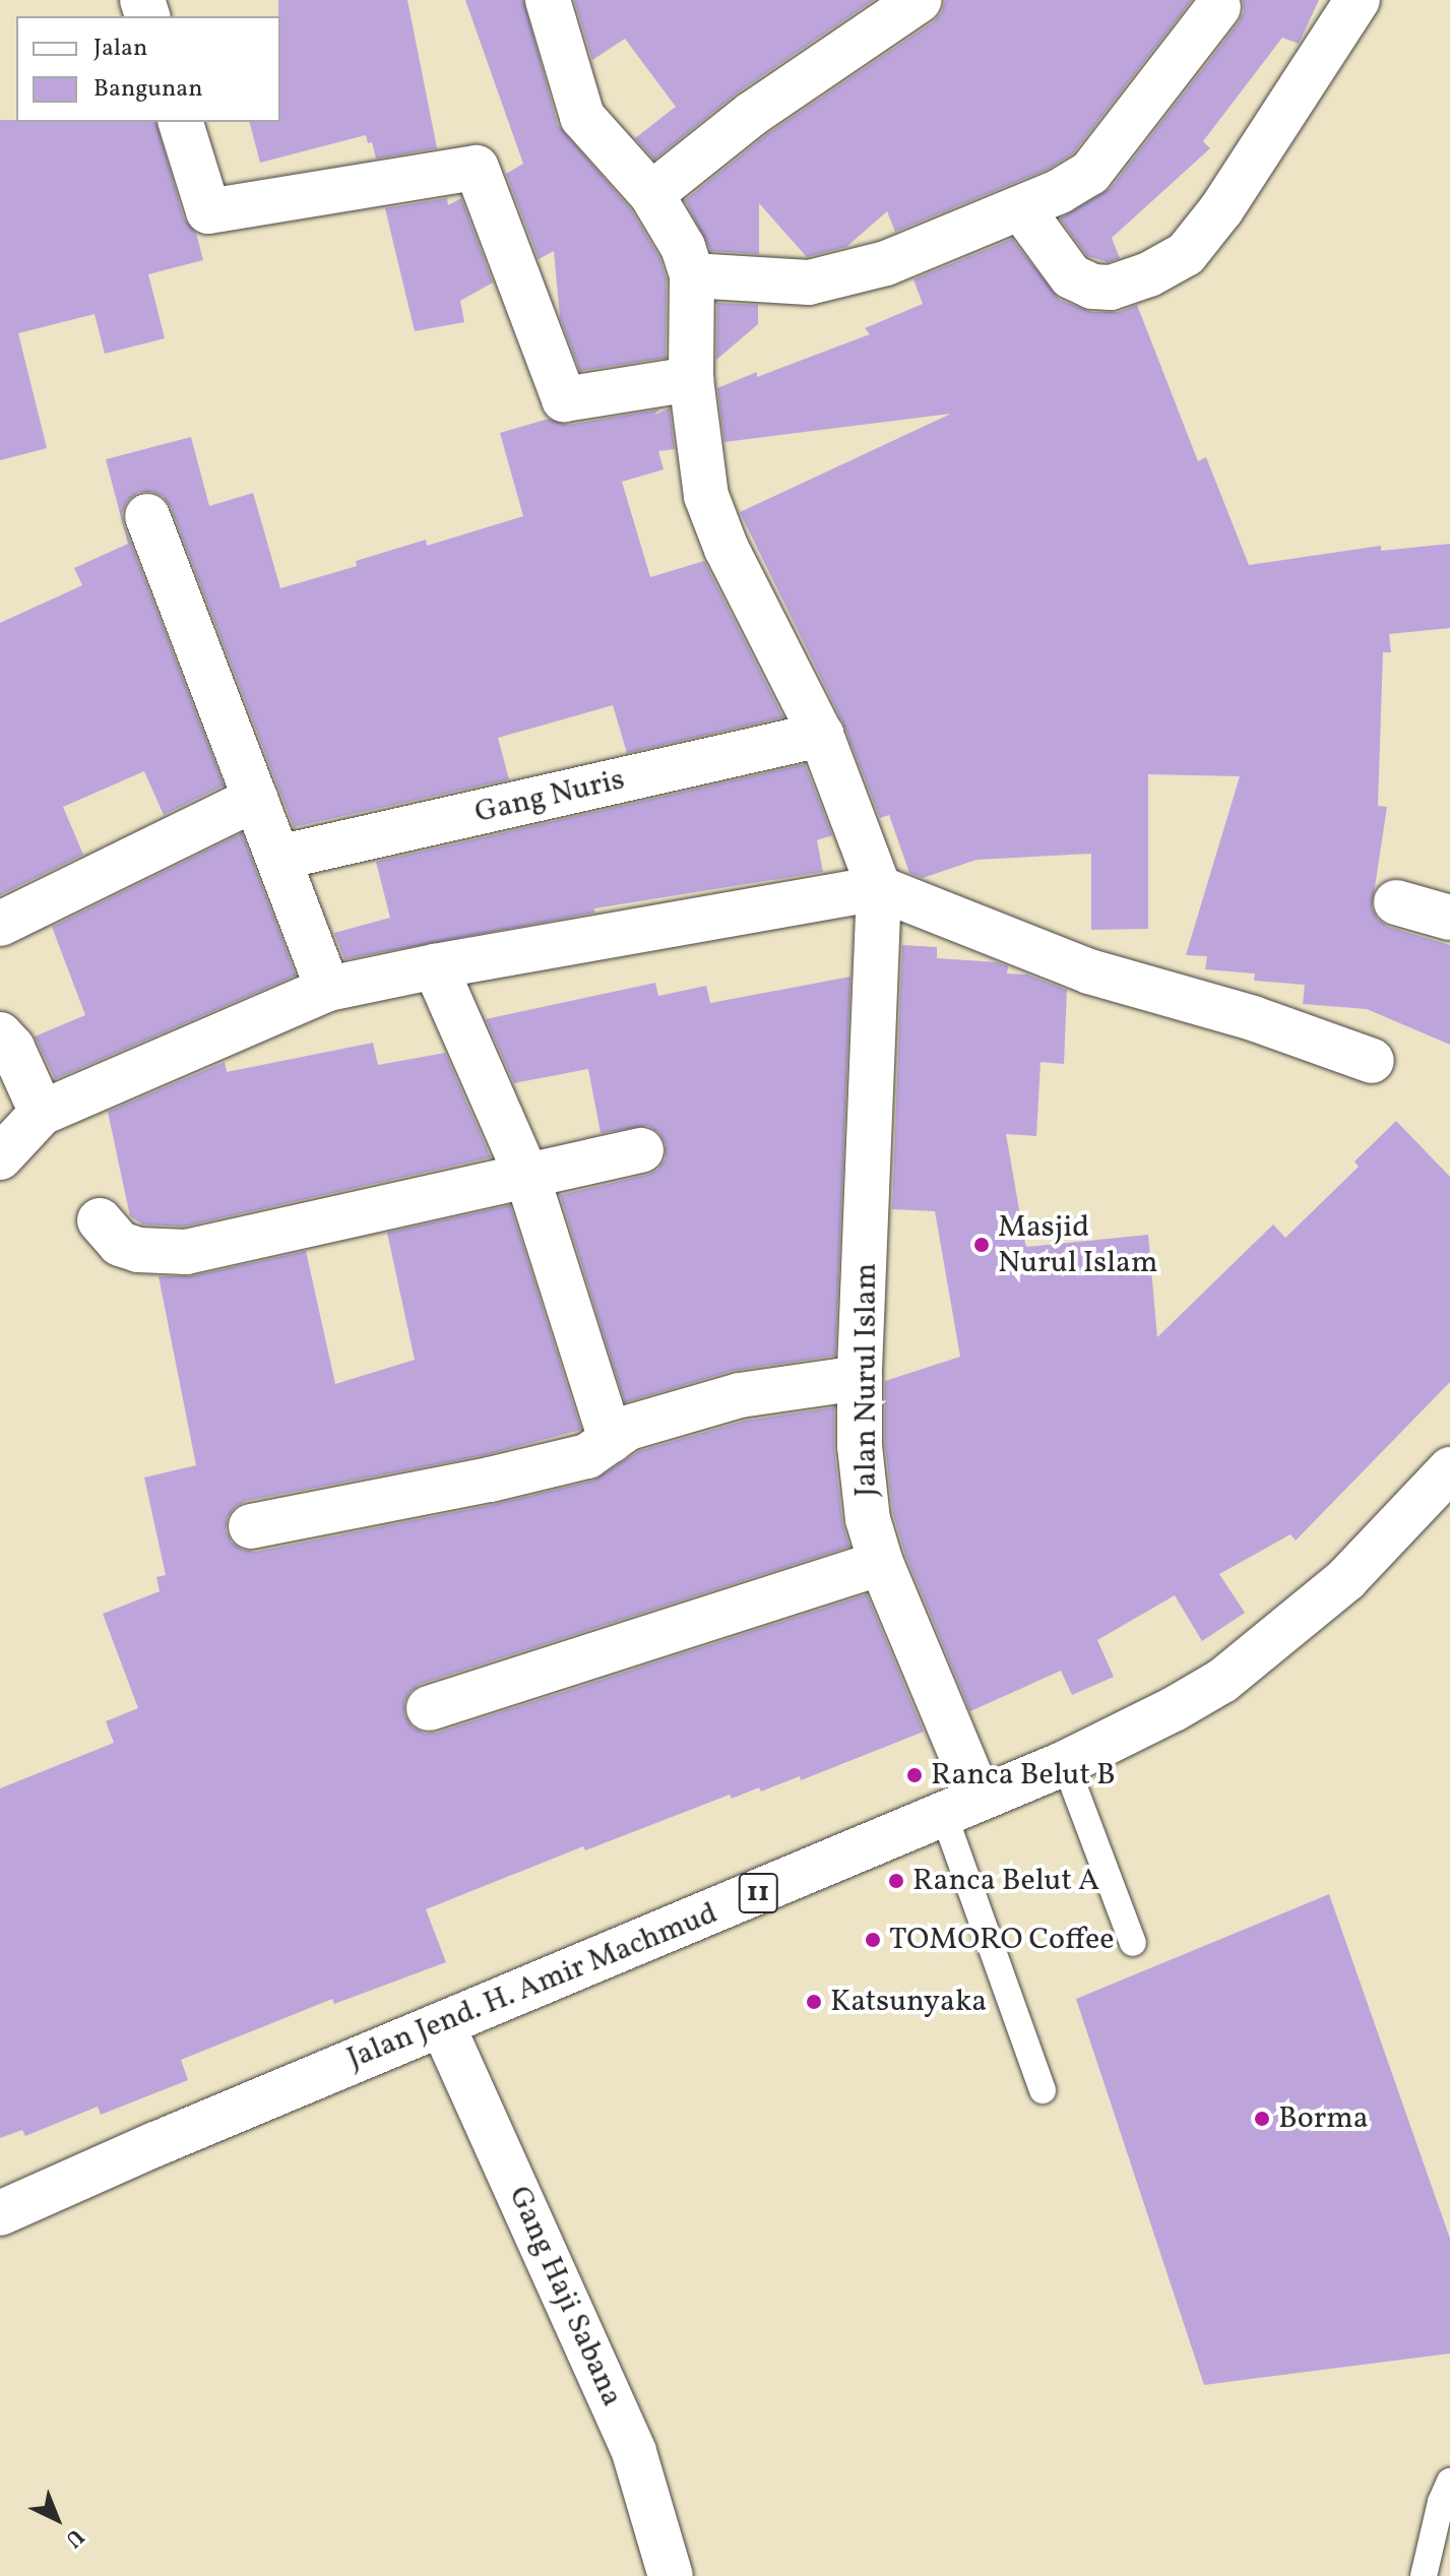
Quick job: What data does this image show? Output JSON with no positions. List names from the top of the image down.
{
  "streets": {
    "main road": [
      "Gang Nuris",
      "Jalan Nurul Islam",
      "11",
      "Jalan Jend. H. Amir Machmud",
      "Gang Haji Sabana"
    ]
  },
  "crossings": [
    ["Jalan Nurul Islam", "Jalan Jend. H. Amir Machmud"],
    ["Jalan Jend. H. Amir Machmud", "Gang Haji Sabana"]
  ],
  "places": [
    "Masjid Nurul Islam",
    "Ranca Belut B",
    "Ranca Belut A",
    "TOMORO Coffee",
    "Katsunyaka",
    "Borma"
  ],
  "legend": ["Jalan", "Bangunan"],
  "north": "bottom right"
}
